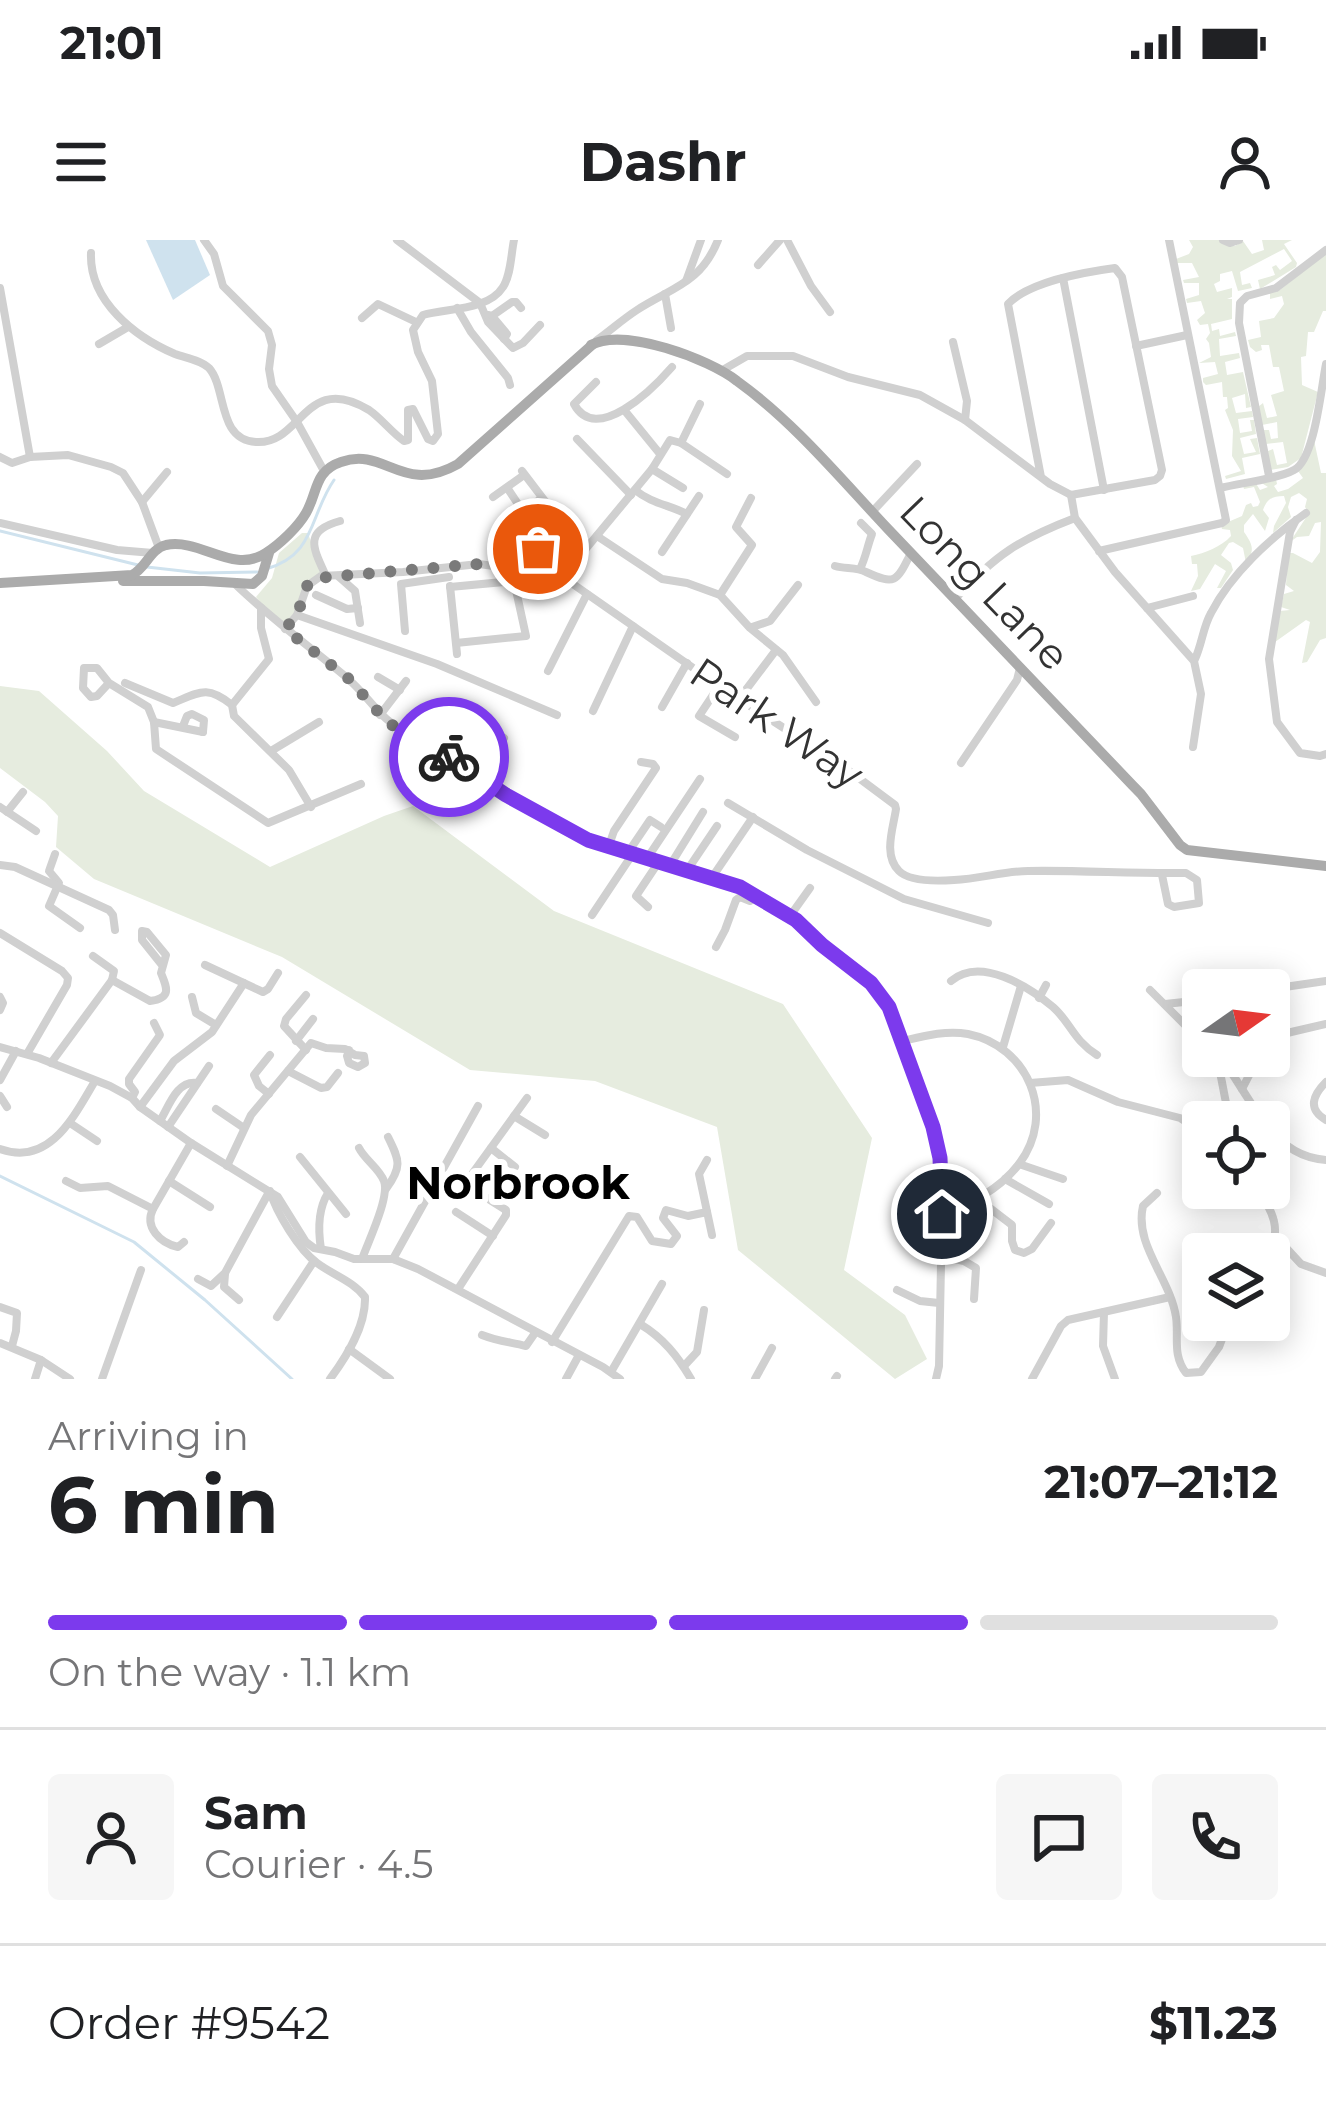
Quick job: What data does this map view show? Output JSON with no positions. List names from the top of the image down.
{
  "streets": {
    "main road": ["Long Lane"],
    "street": ["Park Way"]
  },
  "districts": ["Norbrook"],
  "north": "right",
  "page": {
    "status": "21:01",
    "header": "Dashr",
    "heading": ["6 min", "Arriving in", "21:07–21:12"],
    "panel": [
      "Sam",
      "Courier · 4.5",
      "Order #9542",
      "$11.23"
    ],
    "bar": "On the way · 1.1 km"
  }
}
